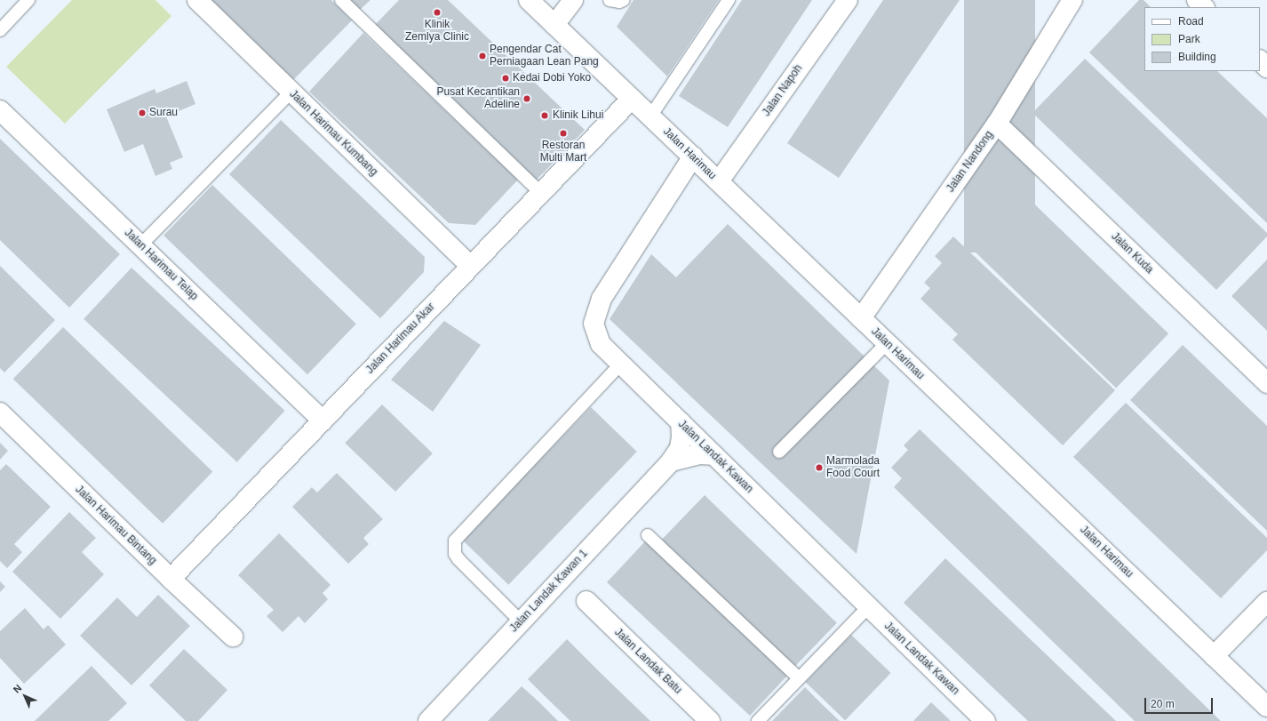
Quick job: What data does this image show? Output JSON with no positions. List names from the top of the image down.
{
  "streets": {
    "street": [
      "Jalan Napoh",
      "Jalan Harimau Kumbang",
      "Jalan Harimau",
      "Jalan Nandong",
      "Jalan Kuda",
      "Jalan Harimau Telap",
      "Jalan Harimau Akar",
      "Jalan Landak Kawan",
      "Jalan Harimau Bintang",
      "Jalan Landak Kawan 1",
      "Jalan Landak Batu"
    ]
  },
  "crossings": [
    ["Jalan Napoh", "Jalan Harimau"],
    ["Jalan Harimau Kumbang", "Jalan Harimau Akar"],
    ["Jalan Harimau", "Jalan Nandong"],
    ["Jalan Harimau", "Jalan Harimau Akar"],
    ["Jalan Harimau", "Jalan Landak Kawan"],
    ["Jalan Nandong", "Jalan Kuda"],
    ["Jalan Harimau Telap", "Jalan Harimau Akar"],
    ["Jalan Harimau Akar", "Jalan Harimau Bintang"],
    ["Jalan Landak Kawan", "Jalan Landak Kawan 1"]
  ],
  "places": [
    "Klinik Zemlya Clinic",
    "Pengendar Cat Perniagaan Lean Pang",
    "Kedai Dobi Yoko",
    "Pusat Kecantikan Adeline",
    "Surau",
    "Klinik Lihui",
    "Restoran Multi Mart",
    "Marmolada Food Court"
  ],
  "legend": ["Road", "Park", "Building"],
  "scale_bar": "20 m",
  "north": "top left"
}
